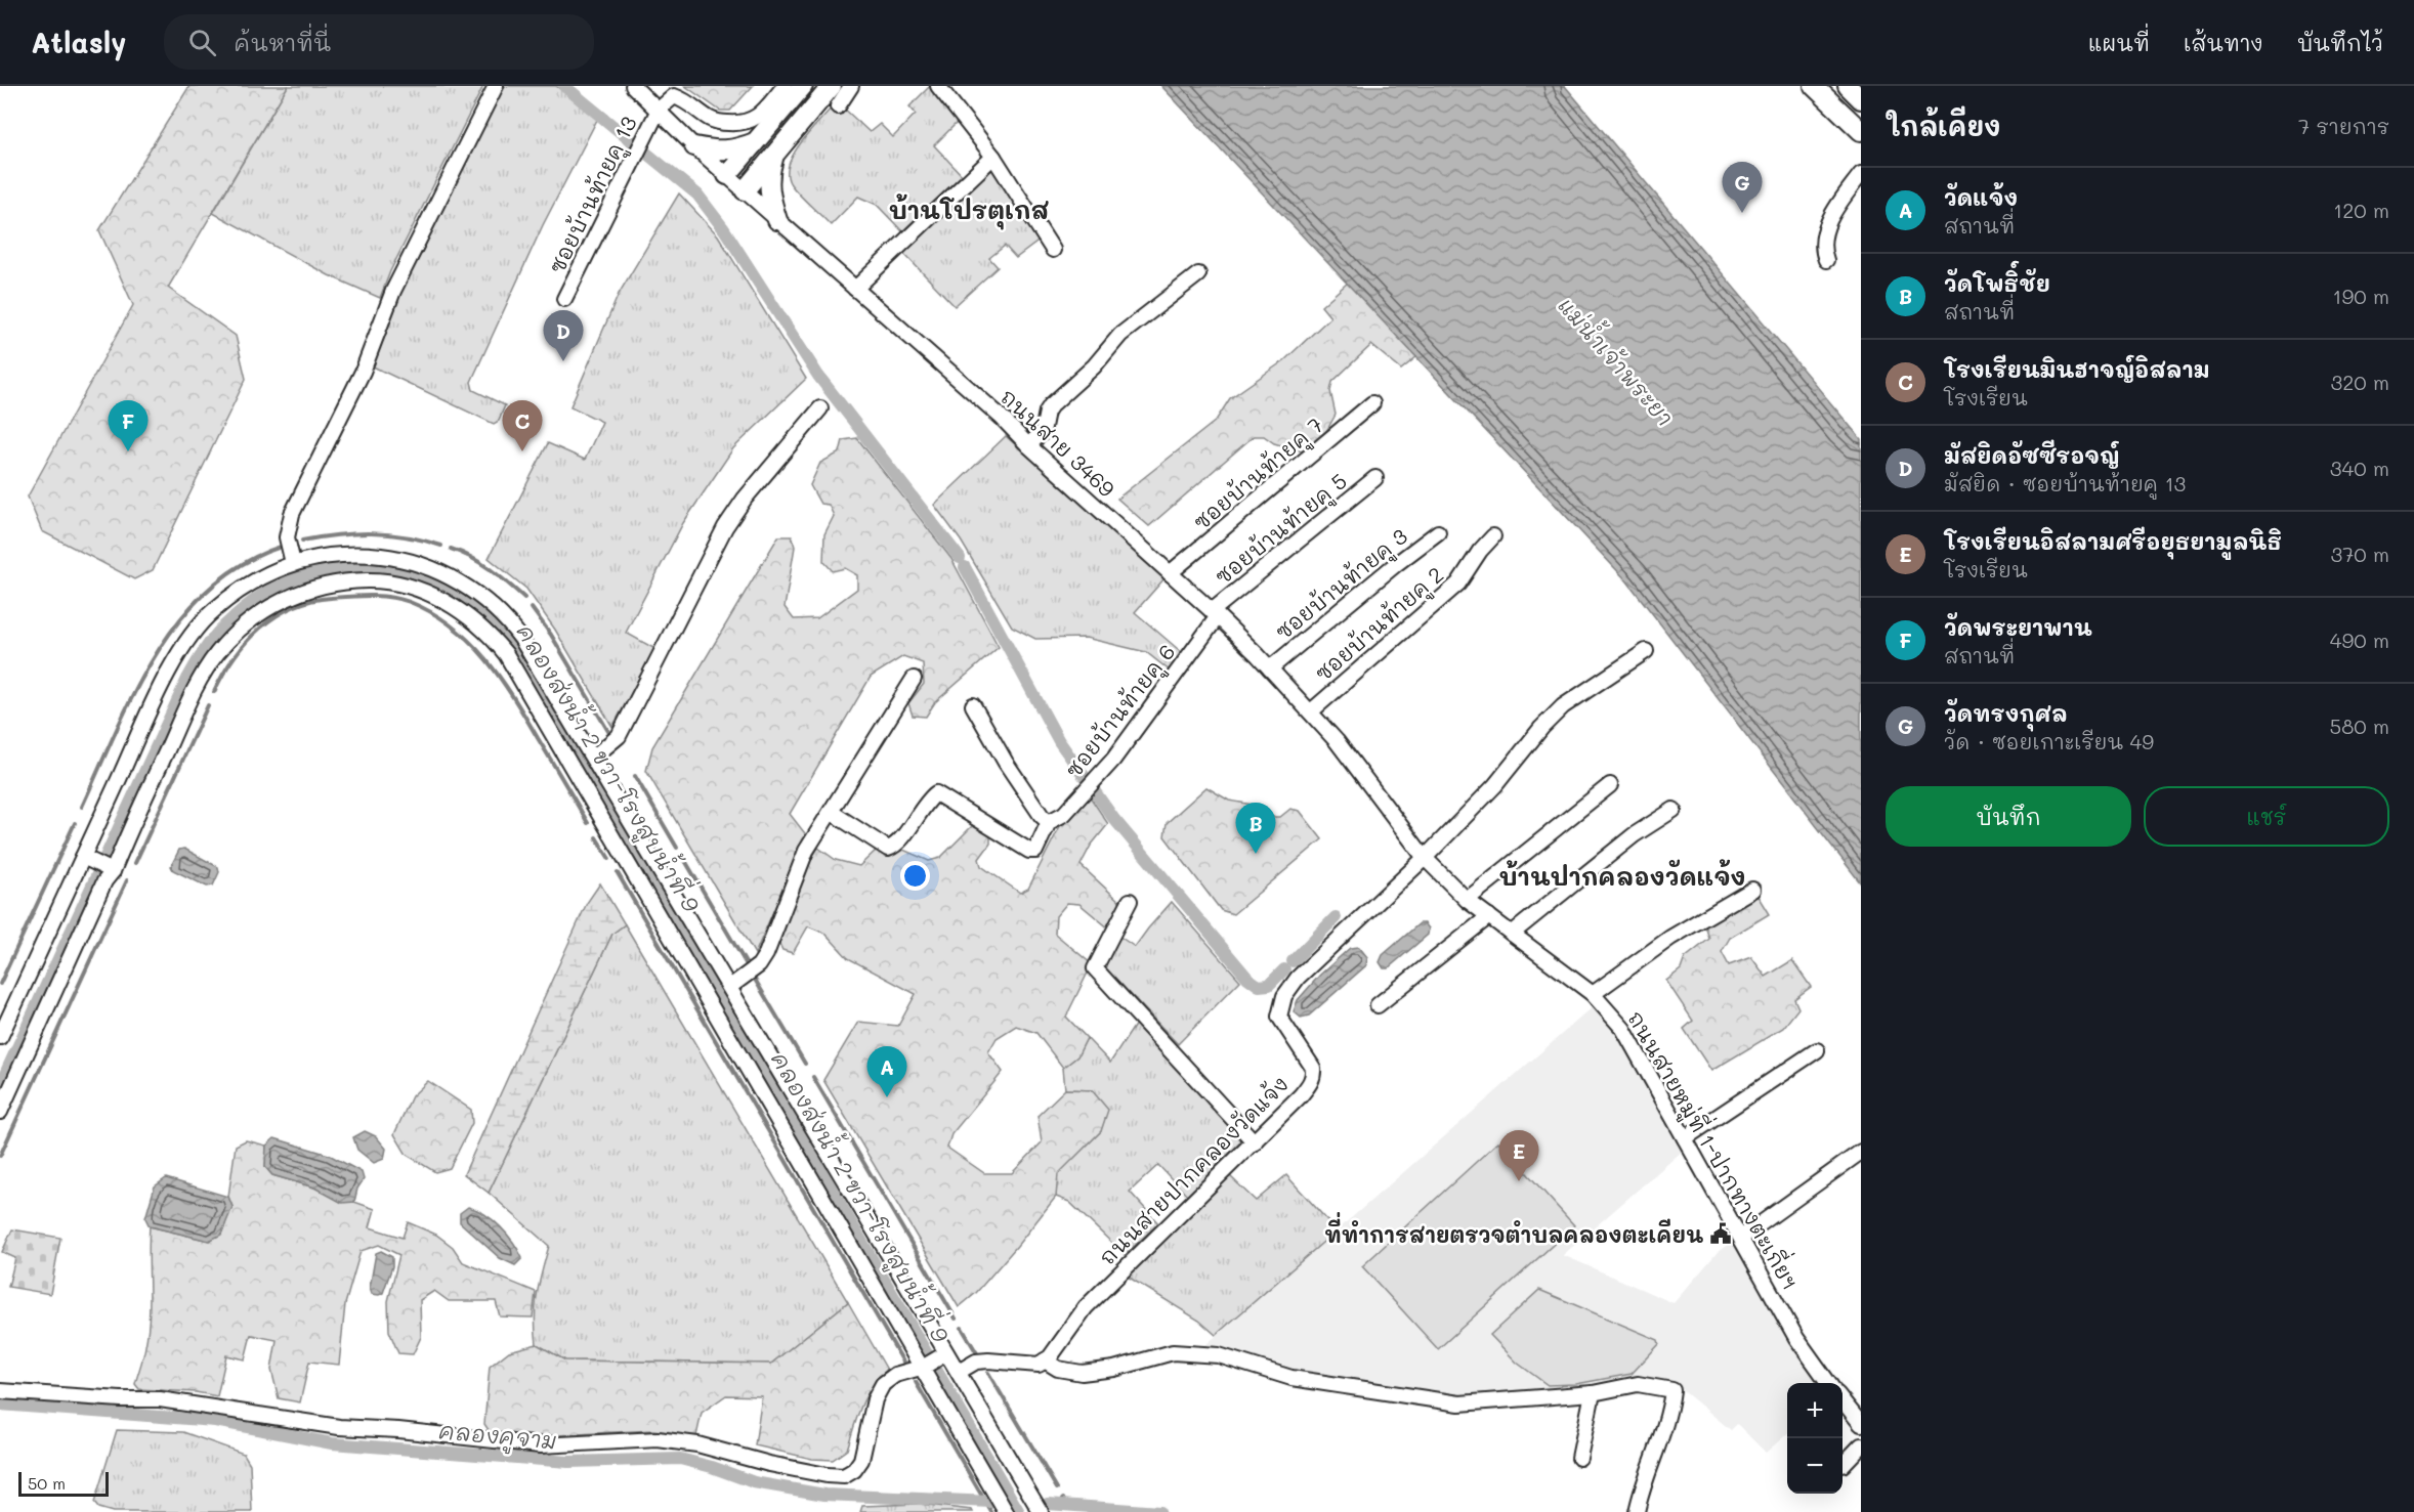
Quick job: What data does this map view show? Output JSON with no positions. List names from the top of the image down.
{
  "streets": {
    "street": [
      "ซอยบ้านท้ายคู 13",
      "ถนนสาย 3469",
      "ซอยบ้านท้ายคู 7",
      "ซอยบ้านท้ายคู 5",
      "ซอยบ้านท้ายคู 3",
      "ซอยบ้านท้ายคู 2",
      "ซอยบ้านท้ายคู 6",
      "ถนนสายหมู่ที่ 1-ปากทางตะเกี่ยฯ",
      "ถนนสายปากคลองวัดแจ้ง"
    ]
  },
  "crossings": [
    ["ซอยบ้านท้ายคู 13", "ถนนสาย 3469"],
    ["ถนนสาย 3469", "ซอยบ้านท้ายคู 7"],
    ["ถนนสาย 3469", "ซอยบ้านท้ายคู 5"],
    ["ถนนสาย 3469", "ซอยบ้านท้ายคู 3"],
    ["ถนนสาย 3469", "ซอยบ้านท้ายคู 2"],
    ["ถนนสาย 3469", "ซอยบ้านท้ายคู 6"],
    ["ถนนสาย 3469", "ถนนสายหมู่ที่ 1-ปากทางตะเกี่ยฯ"],
    ["ถนนสาย 3469", "ถนนสายปากคลองวัดแจ้ง"],
    ["ซอยบ้านท้ายคู 5", "ซอยบ้านท้ายคู 6"],
    ["ถนนสายหมู่ที่ 1-ปากทางตะเกี่ยฯ", "ถนนสายปากคลองวัดแจ้ง"]
  ],
  "districts": ["บ้านโปรตุเกส", "บ้านปากคลองวัดแจ้ง"],
  "water": ["แม่น้ำเจ้าพระยา", "คลองส่งน้ำ 2 ขวา-โรงสูบน้ำที่ 9", "คลองคูจาม"],
  "places": {
    "public building": ["ที่ทำการสายตรวจตำบลคลองตะเคียน"]
  },
  "scale_bar": "50 m",
  "page": {
    "header": "Atlasly",
    "search": "ค้นหาที่นี่",
    "nav": ["แผนที่", "เส้นทาง", "บันทึกไว้"],
    "heading": ["ใกล้เคียง", "7 รายการ"],
    "pins": [
      "G",
      "D",
      "C",
      "F",
      "B",
      "A",
      "E"
    ],
    "list": [
      {
        "mark": "A",
        "name": "วัดแจ้ง",
        "note": "สถานที่",
        "value": "120 m"
      },
      {
        "mark": "B",
        "name": "วัดโพธิ์ชัย",
        "note": "สถานที่",
        "value": "190 m"
      },
      {
        "mark": "C",
        "name": "โรงเรียนมินฮาจญ์อิสลาม",
        "note": "โรงเรียน",
        "value": "320 m"
      },
      {
        "mark": "D",
        "name": "มัสยิดอัซซีรอจญ์",
        "note": "มัสยิด · ซอยบ้านท้ายคู 13",
        "value": "340 m"
      },
      {
        "mark": "E",
        "name": "โรงเรียนอิสลามศรีอยุธยามูลนิธิ",
        "note": "โรงเรียน",
        "value": "370 m"
      },
      {
        "mark": "F",
        "name": "วัดพระยาพาน",
        "note": "สถานที่",
        "value": "490 m"
      },
      {
        "mark": "G",
        "name": "วัดทรงกุศล",
        "note": "วัด · ซอยเกาะเรียน 49",
        "value": "580 m"
      }
    ],
    "buttons": ["บันทึก", "แชร์"],
    "map_buttons": ["+", "−"],
    "scale": "50 m"
  }
}
